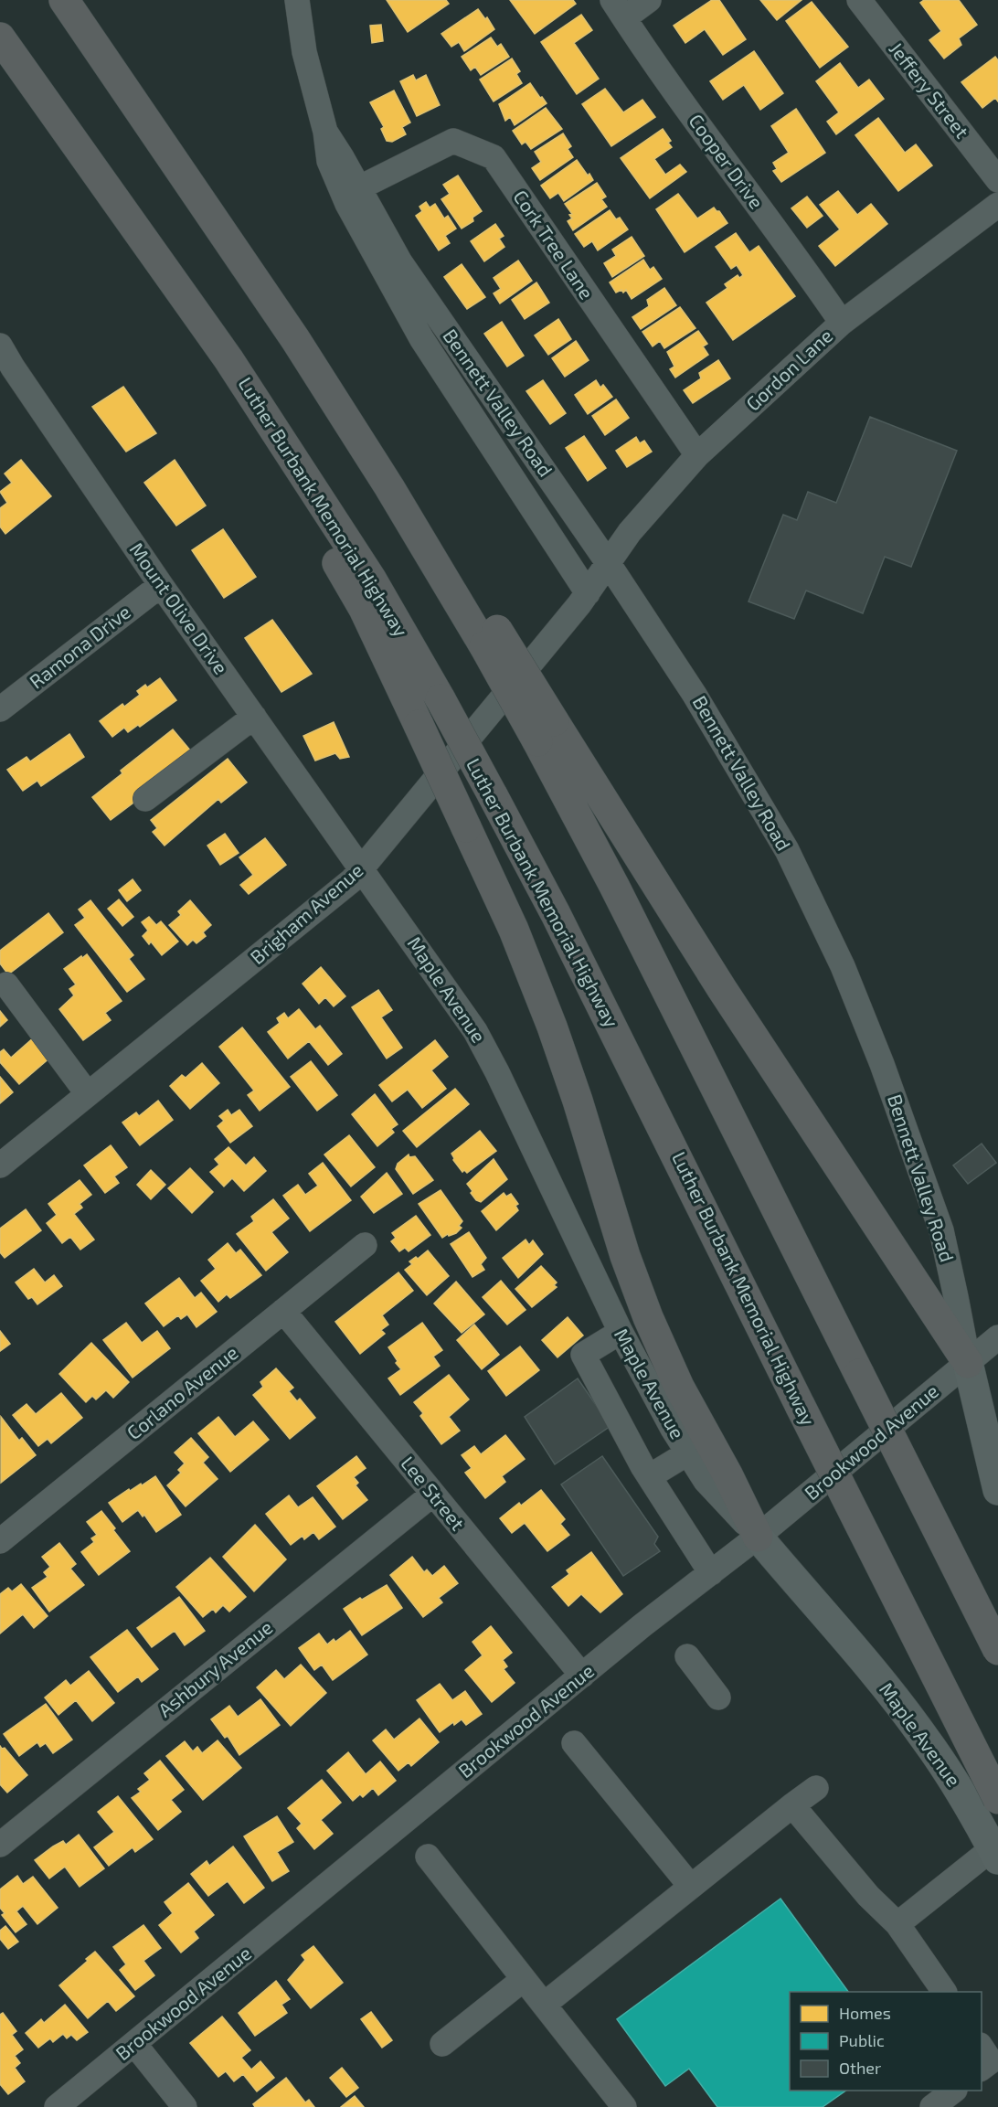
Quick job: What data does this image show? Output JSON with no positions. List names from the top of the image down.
{
  "streets": {
    "highway": ["Luther Burbank Memorial Highway"],
    "main road": ["Bennett Valley Road", "Maple Avenue"],
    "street": [
      "Jeffery Street",
      "Cooper Drive",
      "Cork Tree Lane",
      "Gordon Lane",
      "Mount Olive Drive",
      "Ramona Drive",
      "Brigham Avenue",
      "Corlano Avenue",
      "Brookwood Avenue",
      "Lee Street",
      "Ashbury Avenue"
    ]
  },
  "crossings": [
    ["Cooper Drive", "Gordon Lane"],
    ["Cork Tree Lane", "Gordon Lane"],
    ["Cork Tree Lane", "Bennett Valley Road"],
    ["Gordon Lane", "Bennett Valley Road"],
    ["Gordon Lane", "Brigham Avenue"],
    ["Bennett Valley Road", "Brigham Avenue"],
    ["Bennett Valley Road", "Brookwood Avenue"],
    ["Mount Olive Drive", "Ramona Drive"],
    ["Mount Olive Drive", "Brigham Avenue"],
    ["Mount Olive Drive", "Maple Avenue"],
    ["Brigham Avenue", "Maple Avenue"],
    ["Maple Avenue", "Brookwood Avenue"],
    ["Corlano Avenue", "Lee Street"],
    ["Brookwood Avenue", "Lee Street"],
    ["Lee Street", "Ashbury Avenue"]
  ],
  "legend": ["Homes", "Public", "Other"]
}
